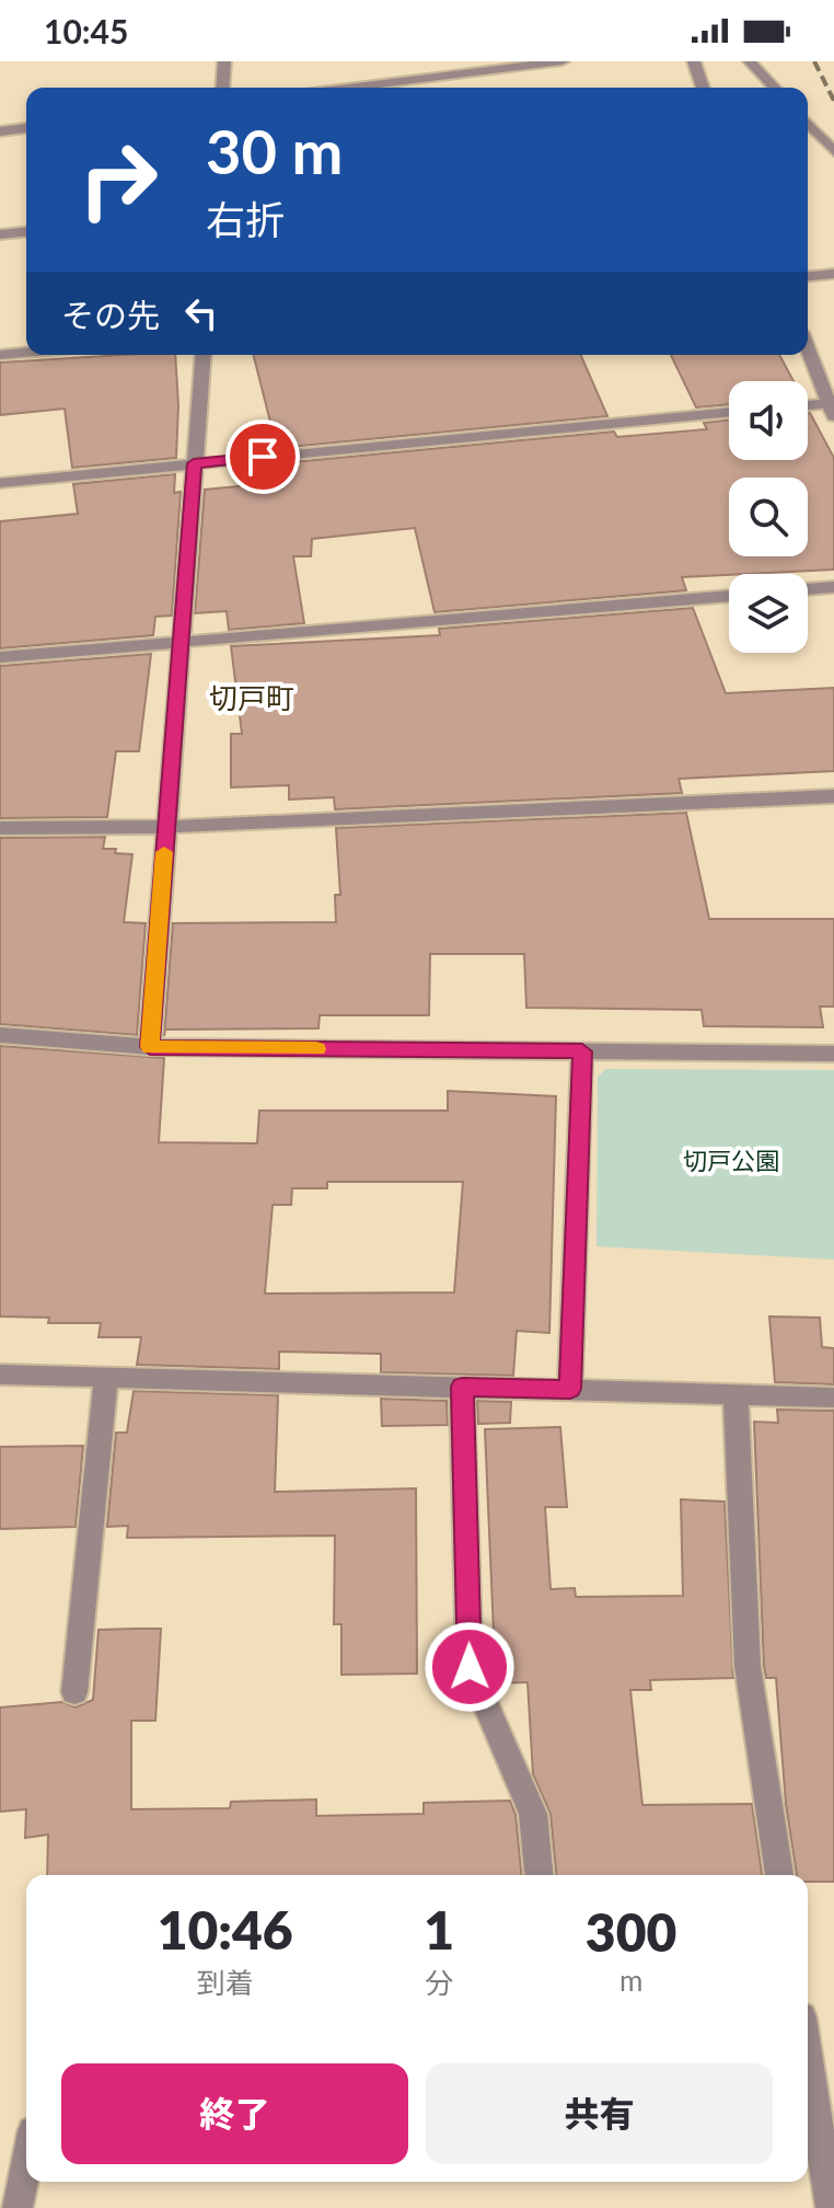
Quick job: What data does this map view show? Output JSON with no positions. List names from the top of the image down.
{
  "districts": ["切戸町"],
  "parks": ["切戸公園"],
  "page": {
    "status": "10:45",
    "turn": ["30 m", "右折"],
    "then": "その先",
    "eta": [
      "10:46",
      "到着",
      "1",
      "分",
      "300",
      "m"
    ],
    "buttons": ["終了", "共有"]
  }
}
